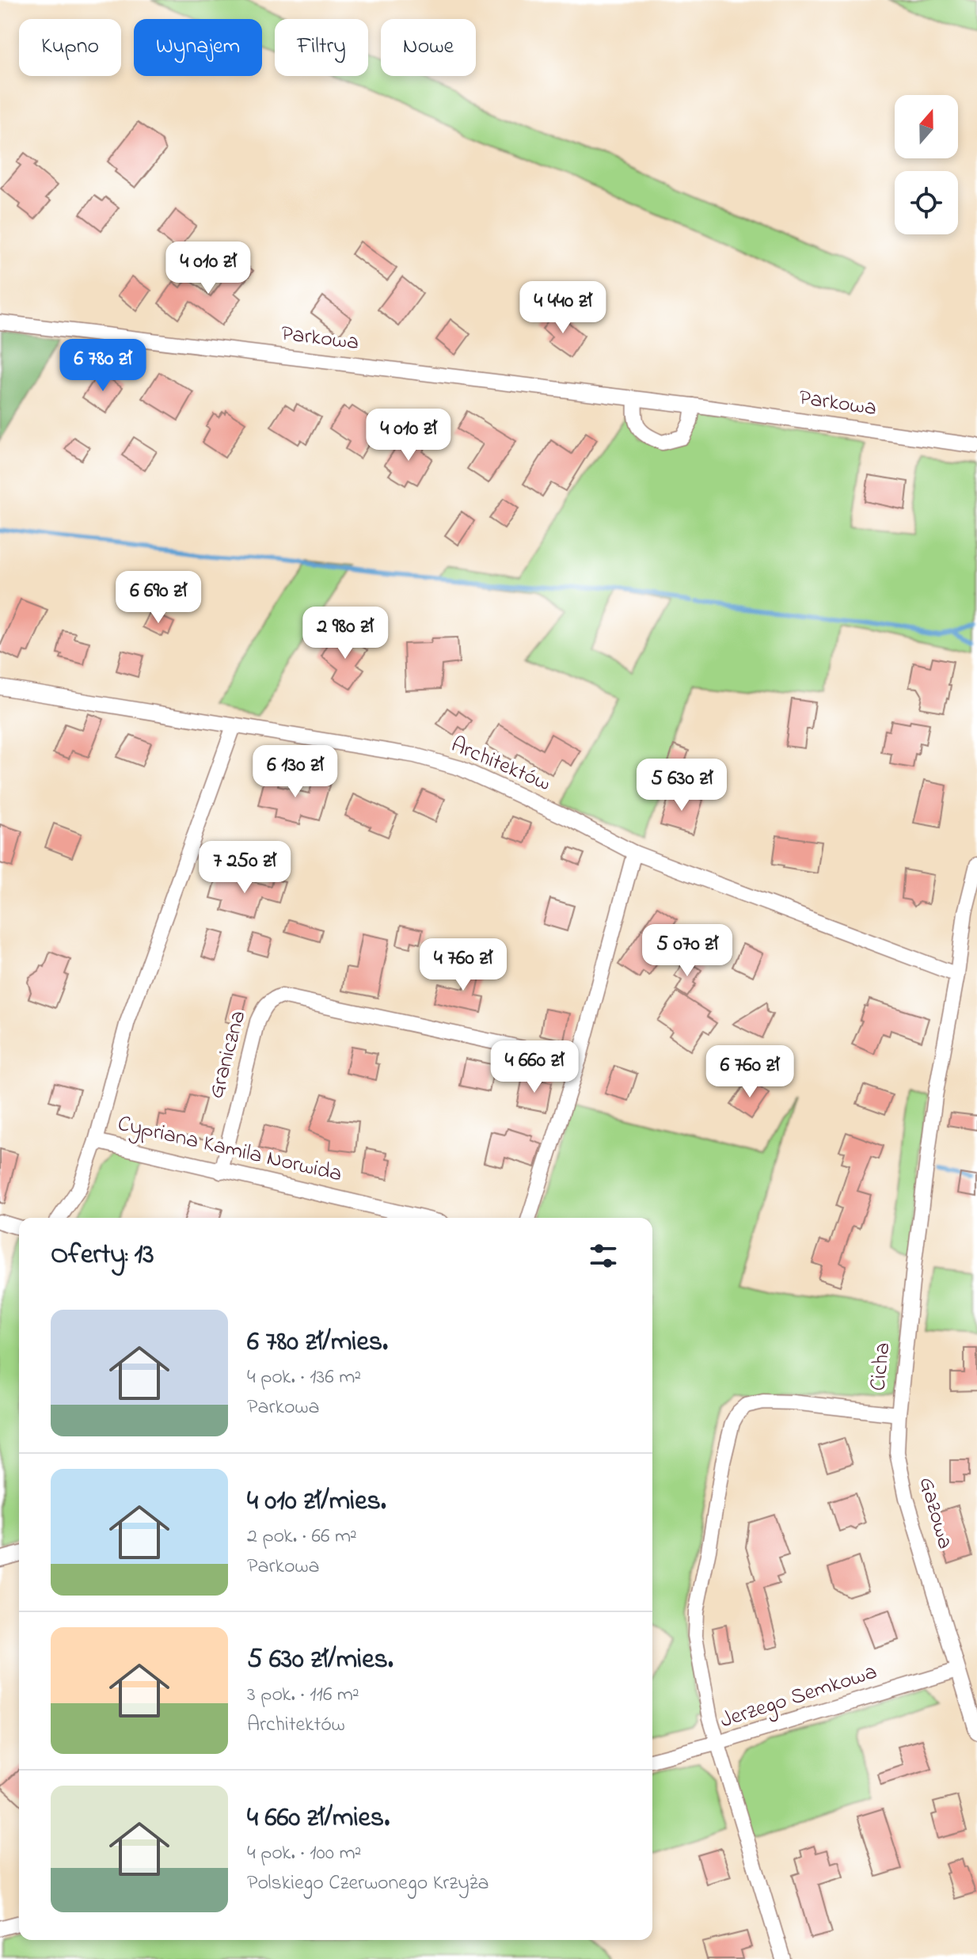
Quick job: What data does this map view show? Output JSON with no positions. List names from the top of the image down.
{
  "streets": {
    "street": [
      "Parkowa",
      "Architektów",
      "Graniczna",
      "Cypriana Kamila Norwida",
      "Cicha",
      "Gazowa",
      "Jerzego Semkowa"
    ]
  },
  "crossings": [
    ["Architektów", "Cicha"],
    ["Graniczna", "Cypriana Kamila Norwida"],
    ["Cicha", "Gazowa"],
    ["Cicha", "Jerzego Semkowa"],
    ["Gazowa", "Jerzego Semkowa"]
  ],
  "north": "top",
  "page": {
    "chip": [
      "Kupno",
      "Wynajem",
      "Filtry",
      "Nowe"
    ],
    "price": [
      "4 010 zł",
      "4 440 zł",
      "6 780 zł",
      "4 010 zł",
      "6 690 zł",
      "2 980 zł",
      "6 130 zł",
      "5 630 zł",
      "7 250 zł",
      "5 070 zł",
      "4 760 zł",
      "4 660 zł",
      "6 760 zł"
    ],
    "heading": "Oferty: 13",
    "list": [
      {
        "name": "6 780 zł/mies.",
        "note": "4 pok. · 136 m² · Parkowa"
      },
      {
        "name": "4 010 zł/mies.",
        "note": "2 pok. · 66 m² · Parkowa"
      },
      {
        "name": "5 630 zł/mies.",
        "note": "3 pok. · 116 m² · Architektów"
      },
      {
        "name": "4 660 zł/mies.",
        "note": "4 pok. · 100 m² · Polskiego Czerwonego Krzyża"
      }
    ]
  }
}
